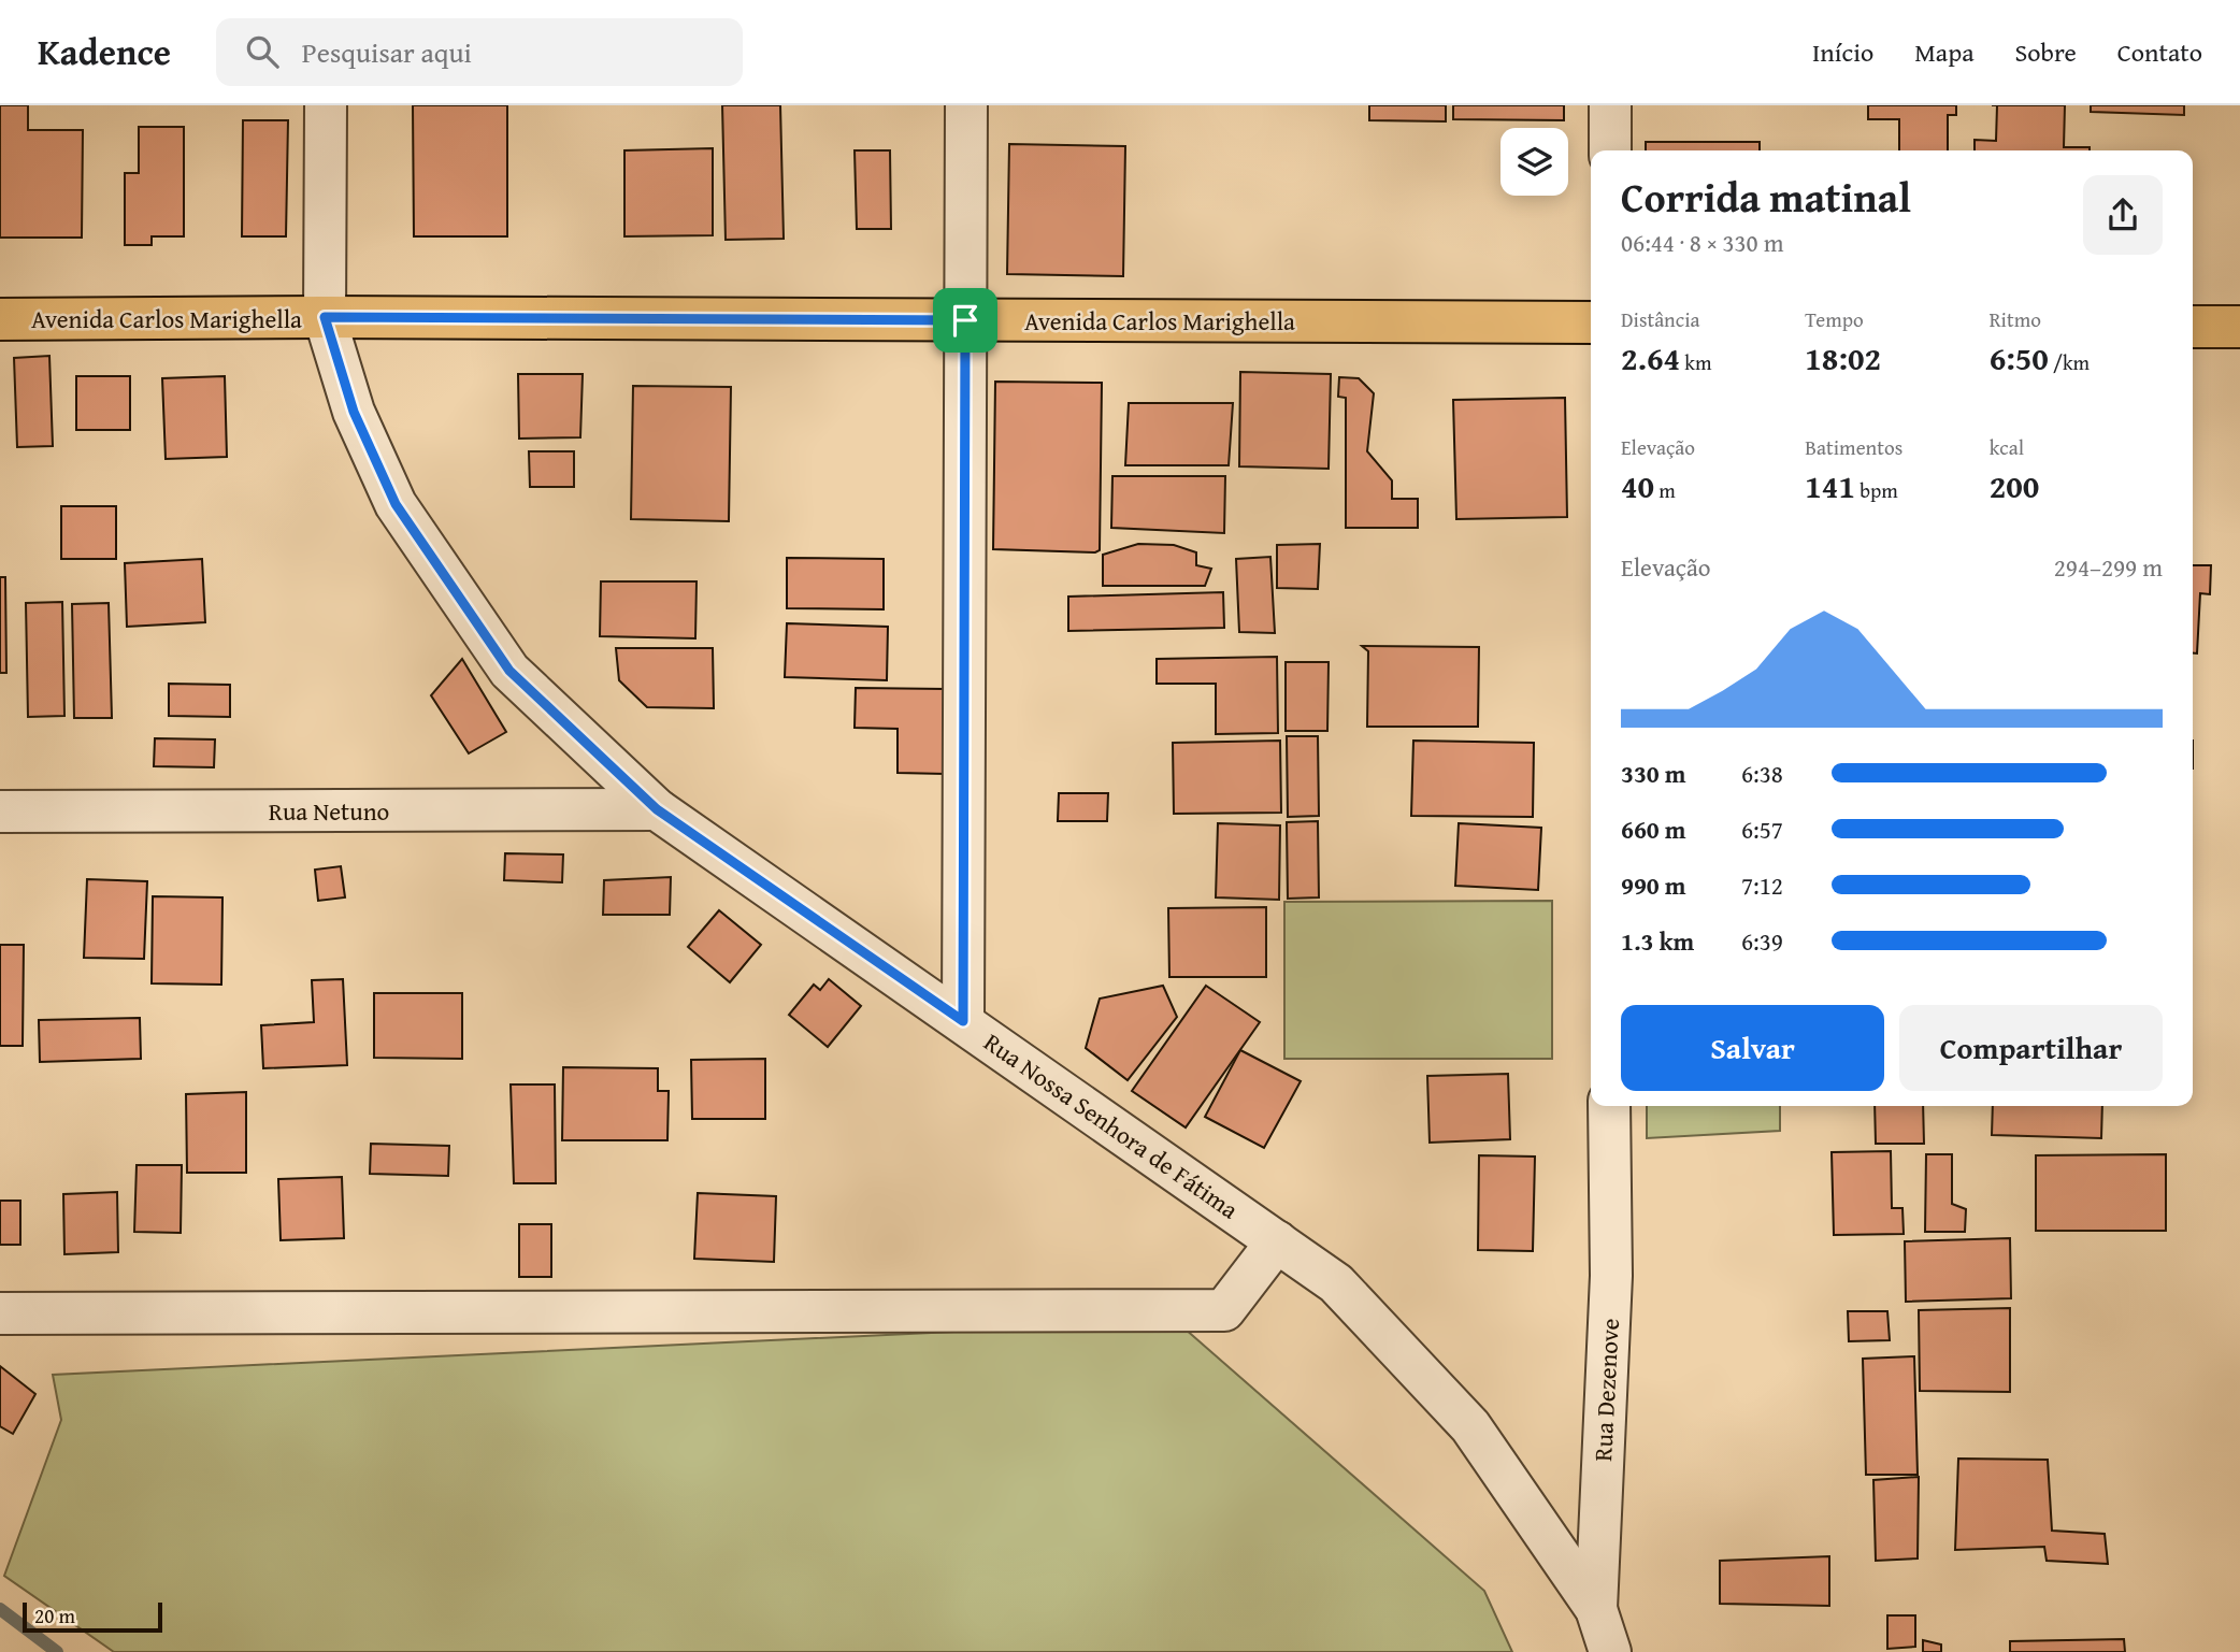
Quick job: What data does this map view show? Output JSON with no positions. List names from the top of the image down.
{
  "streets": {
    "main road": ["Avenida Carlos Marighella"],
    "street": ["Rua Netuno", "Rua Nossa Senhora de Fátima", "Rua Dezenove"]
  },
  "crossings": [
    ["Avenida Carlos Marighella", "Rua Nossa Senhora de Fátima"],
    ["Rua Netuno", "Rua Nossa Senhora de Fátima"],
    ["Rua Nossa Senhora de Fátima", "Rua Dezenove"]
  ],
  "scale_bar": "20 m",
  "page": {
    "header": "Kadence",
    "search": "Pesquisar aqui",
    "nav": [
      "Início",
      "Mapa",
      "Sobre",
      "Contato"
    ],
    "heading": ["Corrida matinal", "06:44 · 8 × 330 m"],
    "stats": [
      ["Distância", "2.64 km"],
      ["Tempo", "18:02"],
      ["Ritmo", "6:50 /km"],
      ["Elevação", "40 m"],
      ["Batimentos", "141 bpm"],
      ["kcal", "200"]
    ],
    "chart": ["Elevação", "294–299 m"],
    "list": [
      {
        "name": "330 m",
        "note": "6:38"
      },
      {
        "name": "660 m",
        "note": "6:57"
      },
      {
        "name": "990 m",
        "note": "7:12"
      },
      {
        "name": "1.3 km",
        "note": "6:39"
      }
    ],
    "buttons": ["Salvar", "Compartilhar"],
    "scale": "20 m"
  }
}
